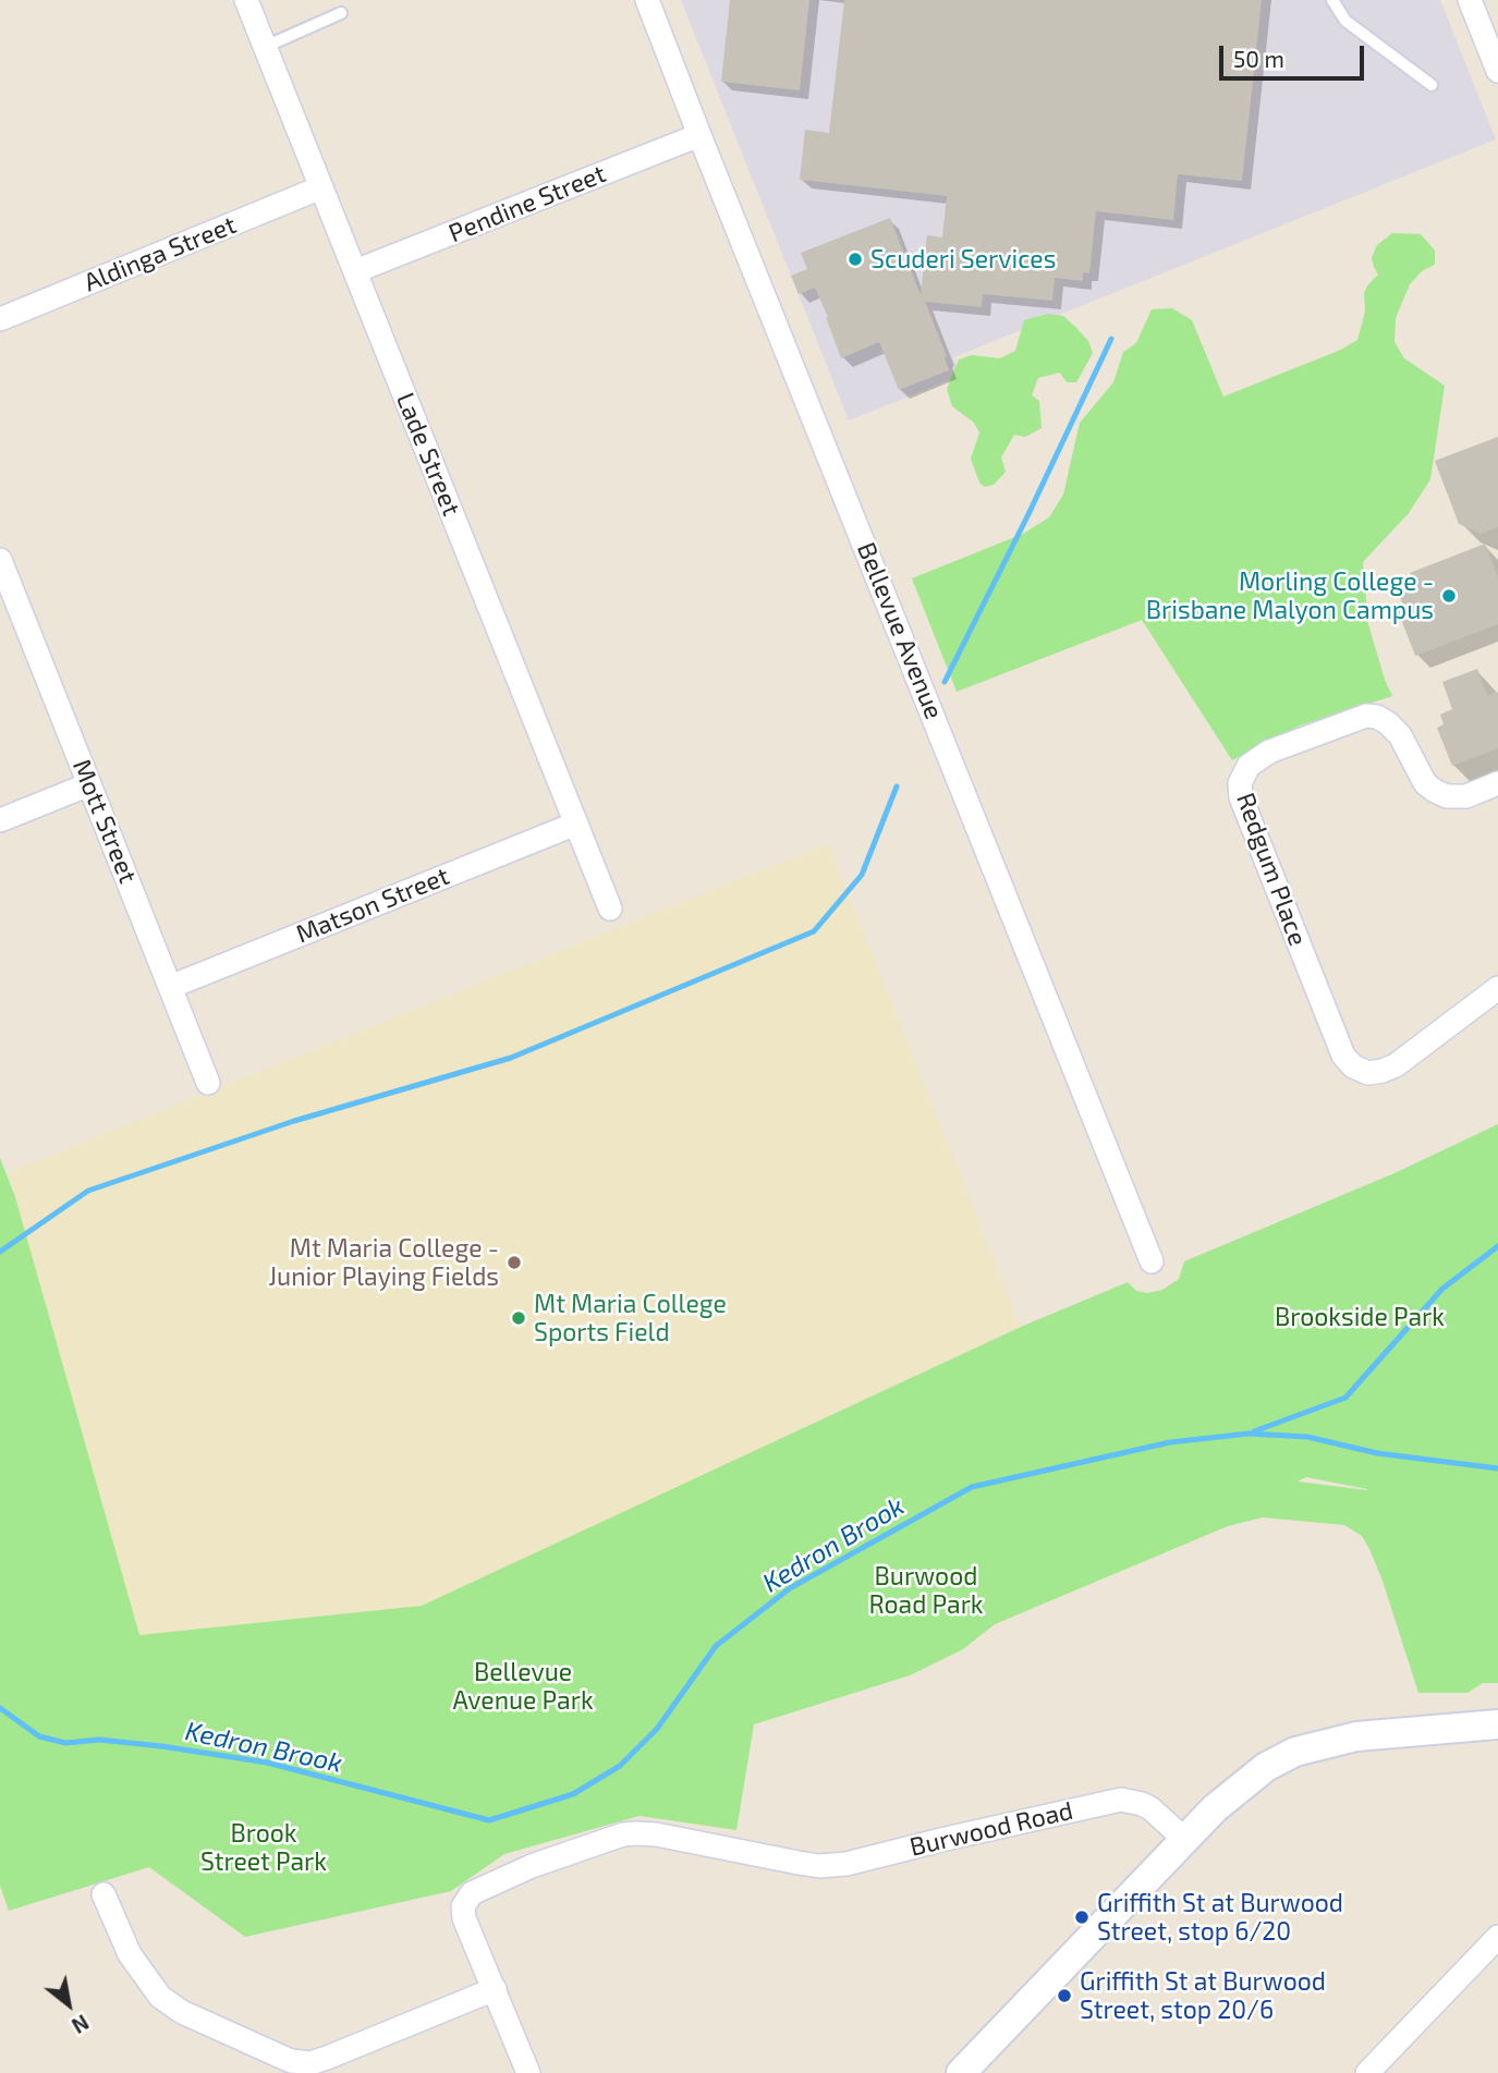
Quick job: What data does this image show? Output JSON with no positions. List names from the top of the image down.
{
  "streets": {
    "street": [
      "Pendine Street",
      "Aldinga Street",
      "Lade Street",
      "Bellevue Avenue",
      "Mott Street",
      "Redgum Place",
      "Matson Street",
      "Burwood Road"
    ]
  },
  "crossings": [
    ["Pendine Street", "Lade Street"],
    ["Pendine Street", "Bellevue Avenue"],
    ["Aldinga Street", "Lade Street"],
    ["Lade Street", "Matson Street"],
    ["Mott Street", "Matson Street"]
  ],
  "water": ["Kedron Brook"],
  "parks": [
    "Brookside Park",
    "Burwood Road Park",
    "Bellevue Avenue Park",
    "Brook Street Park"
  ],
  "places": [
    "Scuderi Services",
    "Morling College - Brisbane Malyon Campus",
    "Mt Maria College - Junior Playing Fields",
    "Mt Maria College Sports Field",
    "Griffith St at Burwood Street, stop 6/20",
    "Griffith St at Burwood Street, stop 20/6"
  ],
  "scale_bar": "50 m",
  "north": "bottom right"
}
